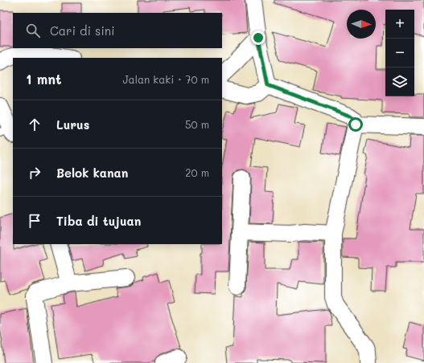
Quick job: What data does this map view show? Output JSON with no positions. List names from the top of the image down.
{
  "north": "right",
  "page": {
    "map_buttons": ["+", "−"],
    "search": "Cari di sini",
    "heading": ["1 mnt", "Jalan kaki · 70 m"],
    "list": [
      ["Lurus", "50 m"],
      ["Belok kanan", "20 m"],
      "Tiba di tujuan"
    ]
  }
}
